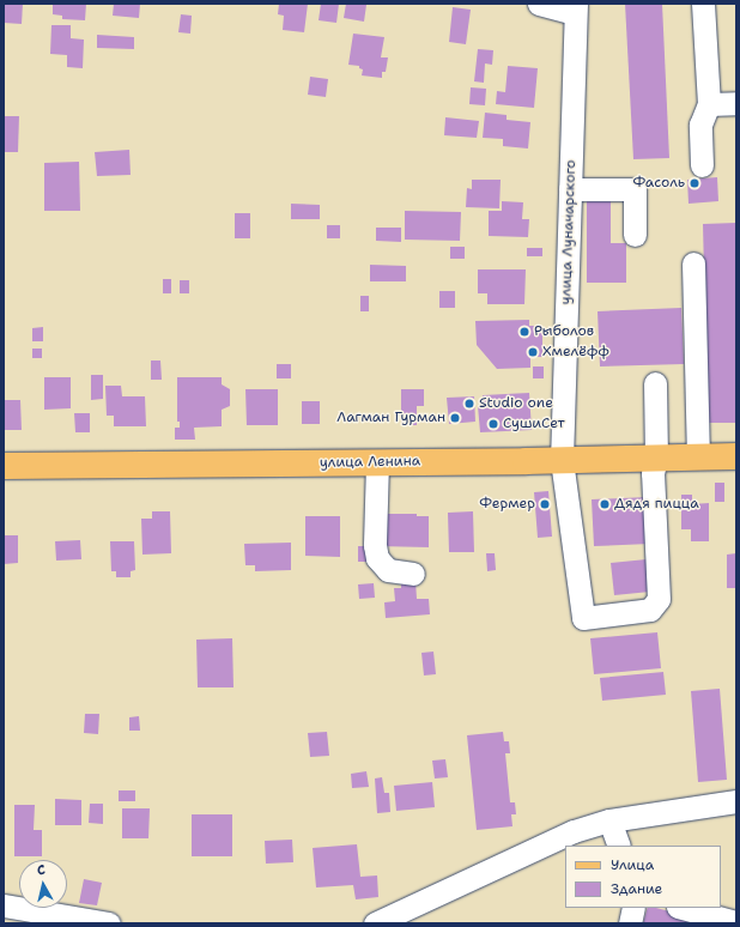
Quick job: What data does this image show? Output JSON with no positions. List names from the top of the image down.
{
  "streets": {
    "main road": ["улица Ленина"],
    "street": ["улица Луначарского"]
  },
  "crossings": [
    ["улица Луначарского", "улица Ленина"]
  ],
  "places": [
    "Фасоль",
    "Рыболов",
    "Хмелёфф",
    "Studio one",
    "Лагман Гурман",
    "СушиСет",
    "Фермер",
    "Дядя пицца"
  ],
  "legend": ["Улица", "Здание"],
  "north": "top"
}
